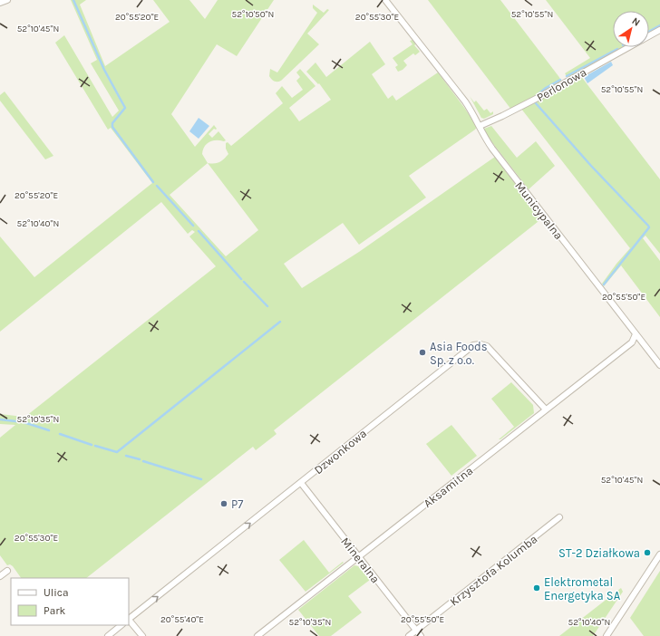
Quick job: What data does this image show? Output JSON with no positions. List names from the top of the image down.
{
  "streets": {
    "street": [
      "Perlonowa",
      "Municypalna",
      "Dzwonkowa",
      "Aksamitna",
      "Mineralna",
      "Krzysztofa Kolumba"
    ]
  },
  "crossings": [
    ["Perlonowa", "Municypalna"],
    ["Municypalna", "Aksamitna"],
    ["Dzwonkowa", "Aksamitna"],
    ["Dzwonkowa", "Mineralna"],
    ["Aksamitna", "Mineralna"],
    ["Mineralna", "Krzysztofa Kolumba"]
  ],
  "one_way": ["Dzwonkowa"],
  "places": [
    "Asia Foods Sp. z o.o.",
    "P7",
    "ST-2 Działkowa",
    "Elektrometal Energetyka SA"
  ],
  "legend": ["Ulica", "Park"],
  "north": "top right",
  "coordinates": [
    "52°10'50\"N",
    "52°10'55\"N",
    "20°55'20\"E",
    "20°55'30\"E",
    "52°10'45\"N",
    "52°10'40\"N",
    "20°55'50\"E",
    "52°10'35\"N",
    "20°55'40\"E"
  ]
}
